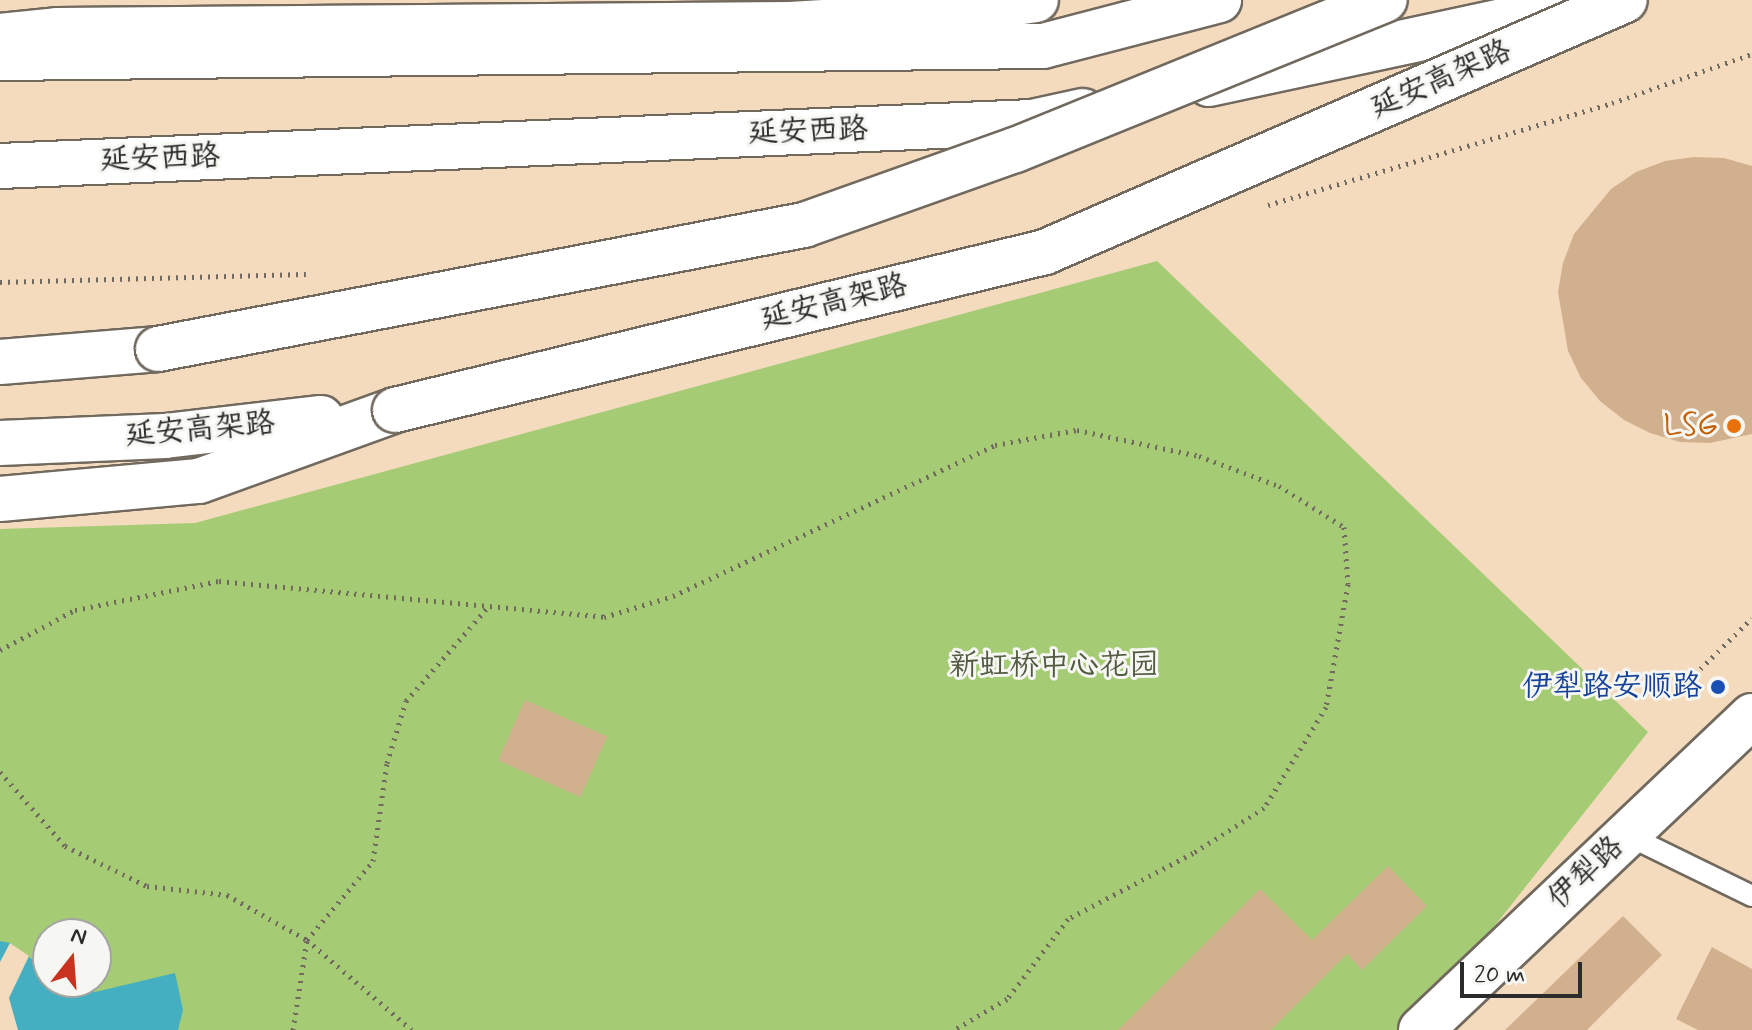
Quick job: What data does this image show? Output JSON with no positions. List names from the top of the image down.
{
  "streets": {
    "main road": ["延安高架路", "延安西路", "伊犁路"]
  },
  "parks": ["新虹桥中心花园"],
  "places": ["LSG", "伊犁路安顺路"],
  "scale_bar": "20 m",
  "north": "top"
}
